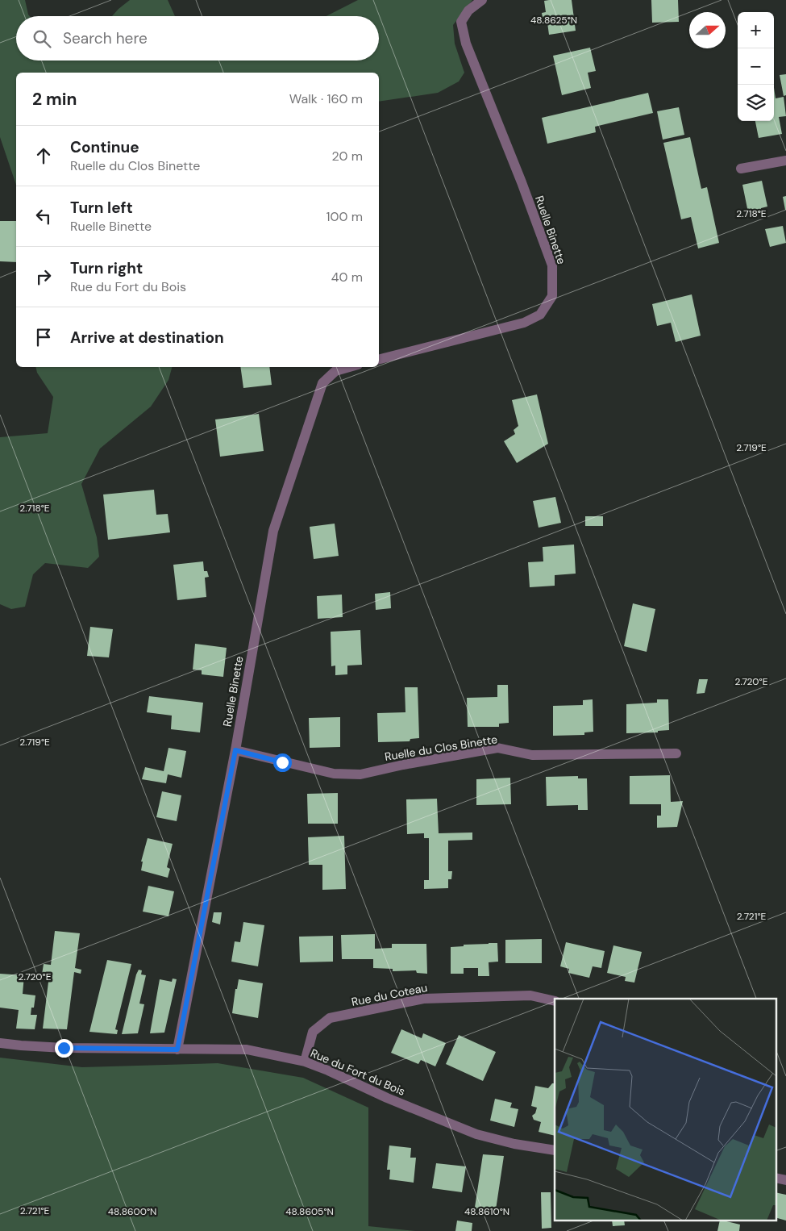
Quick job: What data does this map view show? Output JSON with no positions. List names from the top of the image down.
{
  "streets": {
    "street": [
      "Ruelle Binette",
      "Ruelle du Clos Binette",
      "Rue du Coteau",
      "Rue du Fort du Bois"
    ]
  },
  "crossings": [
    ["Ruelle Binette", "Ruelle du Clos Binette"],
    ["Ruelle Binette", "Rue du Fort du Bois"],
    ["Rue du Coteau", "Rue du Fort du Bois"]
  ],
  "north": "right",
  "page": {
    "map_buttons": ["+", "−"],
    "search": "Search here",
    "heading": ["2 min", "Walk · 160 m"],
    "list": [
      ["Continue", "Ruelle du Clos Binette", "20 m"],
      ["Turn left", "Ruelle Binette", "100 m"],
      ["Turn right", "Rue du Fort du Bois", "40 m"],
      "Arrive at destination"
    ]
  },
  "coordinates": [
    "48.8625°N",
    "2.718°E",
    "2.719°E",
    "2.720°E",
    "2.721°E",
    "48.8600°N",
    "48.8605°N",
    "48.8610°N"
  ]
}
